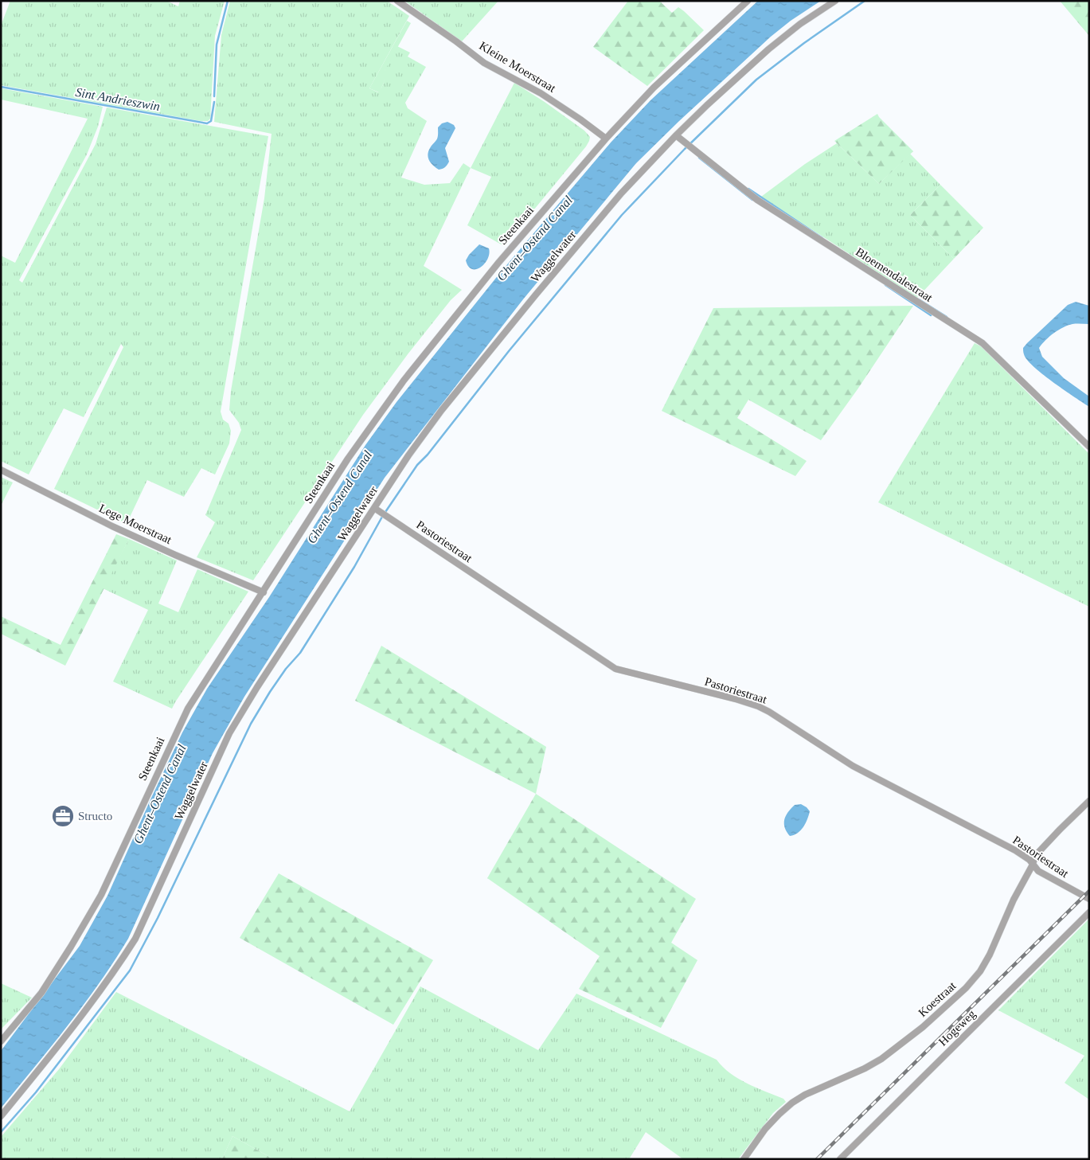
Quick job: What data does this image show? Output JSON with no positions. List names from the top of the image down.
{
  "streets": {
    "street": [
      "Kleine Moerstraat",
      "Steenkaai",
      "Waggelwater",
      "Bloemendalestraat",
      "Lege Moerstraat",
      "Pastoriestraat",
      "Koestraat",
      "Hogeweg"
    ]
  },
  "crossings": [
    ["Kleine Moerstraat", "Steenkaai"],
    ["Steenkaai", "Lege Moerstraat"],
    ["Waggelwater", "Bloemendalestraat"],
    ["Waggelwater", "Pastoriestraat"],
    ["Pastoriestraat", "Koestraat"]
  ],
  "water": ["Sint Andrieszwin", "Ghent–Ostend Canal"],
  "places": {
    "office": ["Structo"]
  }
}
